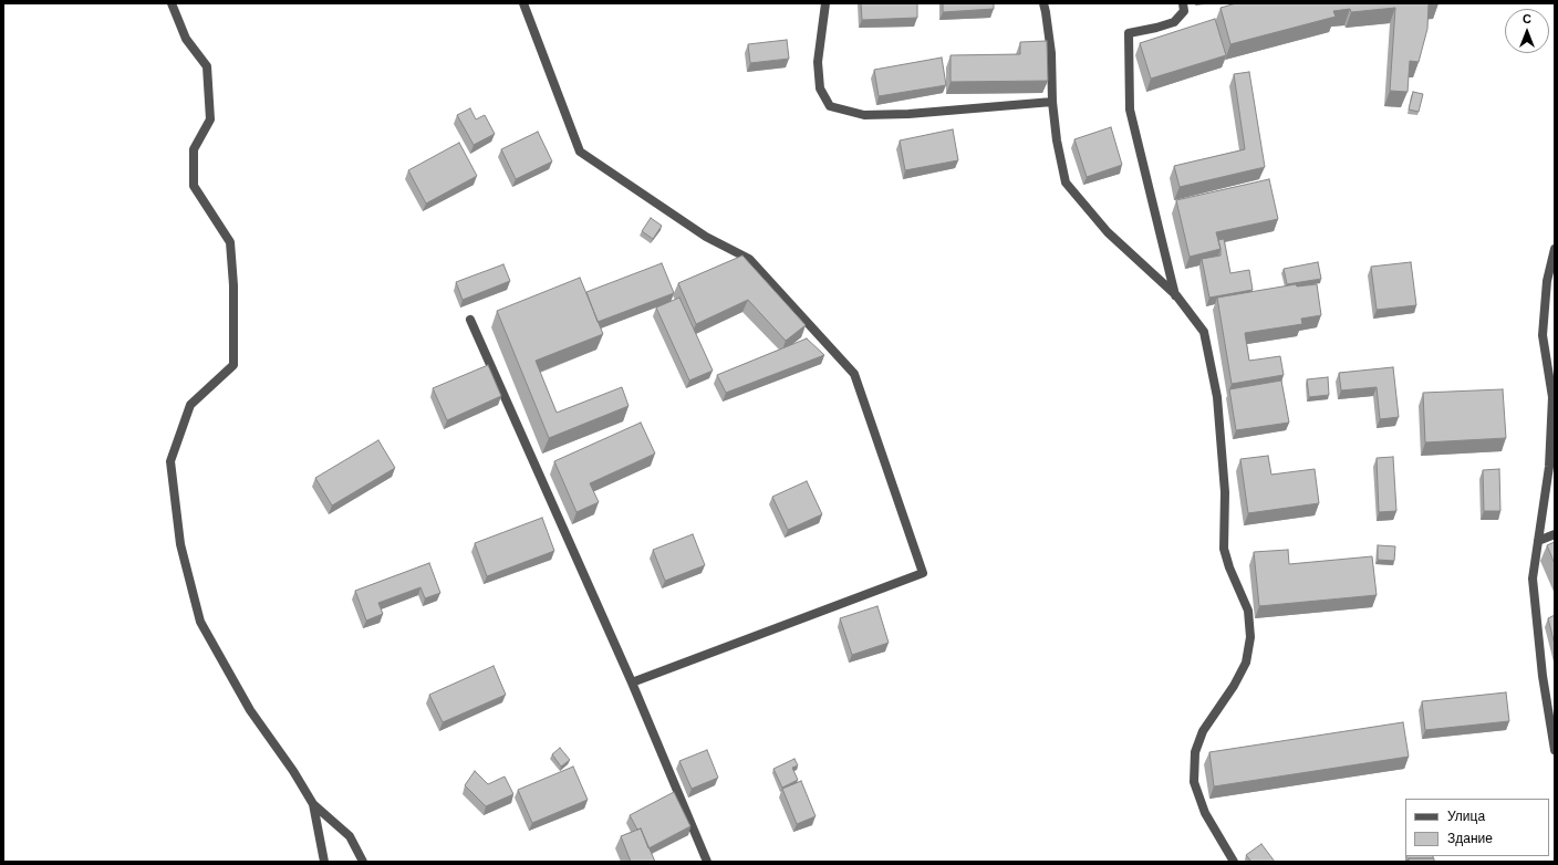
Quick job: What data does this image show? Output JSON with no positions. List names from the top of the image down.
{
  "legend": ["Улица", "Здание"],
  "north": "top"
}
